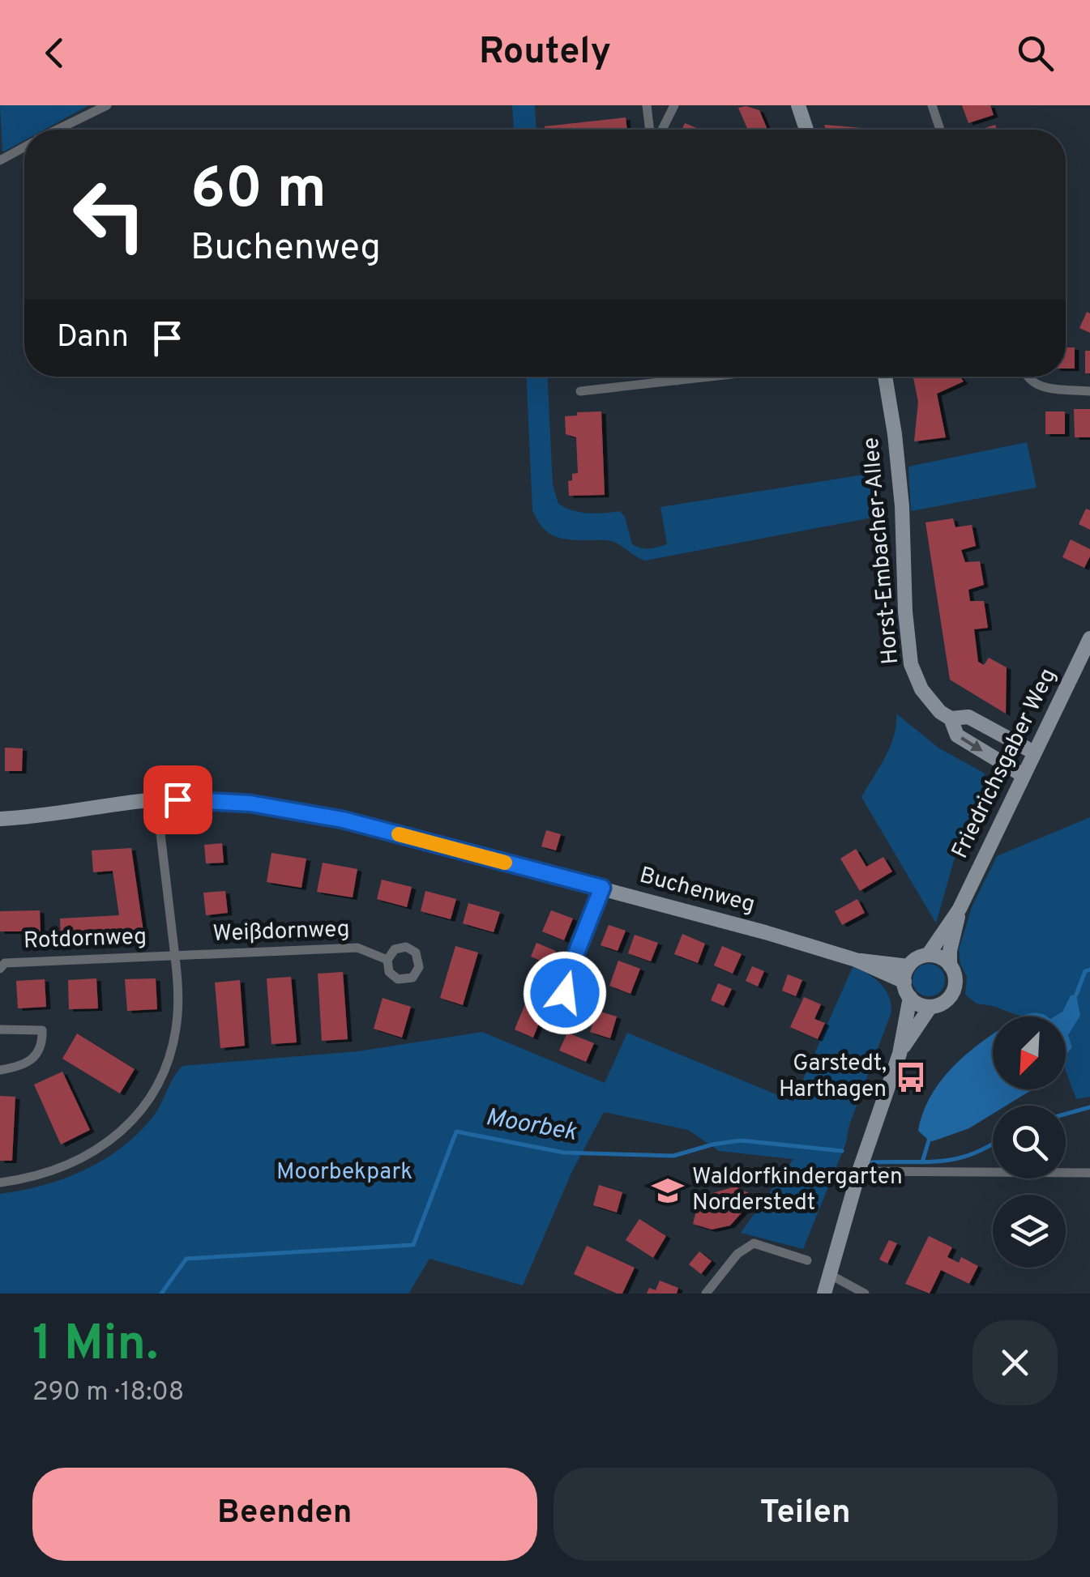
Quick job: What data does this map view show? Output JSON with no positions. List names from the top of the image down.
{
  "streets": {
    "street": [
      "Horst-Embacher-Allee",
      "Friedrichsgaber Weg",
      "Buchenweg",
      "Weißdornweg",
      "Rotdornweg"
    ]
  },
  "crossings": [
    ["Horst-Embacher-Allee", "Friedrichsgaber Weg"],
    ["Friedrichsgaber Weg", "Buchenweg"],
    ["Weißdornweg", "Rotdornweg"]
  ],
  "water": ["Moorbek"],
  "parks": ["Moorbekpark"],
  "places": {
    "bus stop": ["Garstedt, Harthagen"],
    "school or university": ["Waldorfkindergarten Norderstedt"]
  },
  "north": "bottom left",
  "page": {
    "header": "Routely",
    "turn": ["60 m", "Buchenweg"],
    "then": "Dann",
    "heading": ["1 Min.", "290 m · 18:08"],
    "buttons": ["Beenden", "Teilen"]
  }
}
